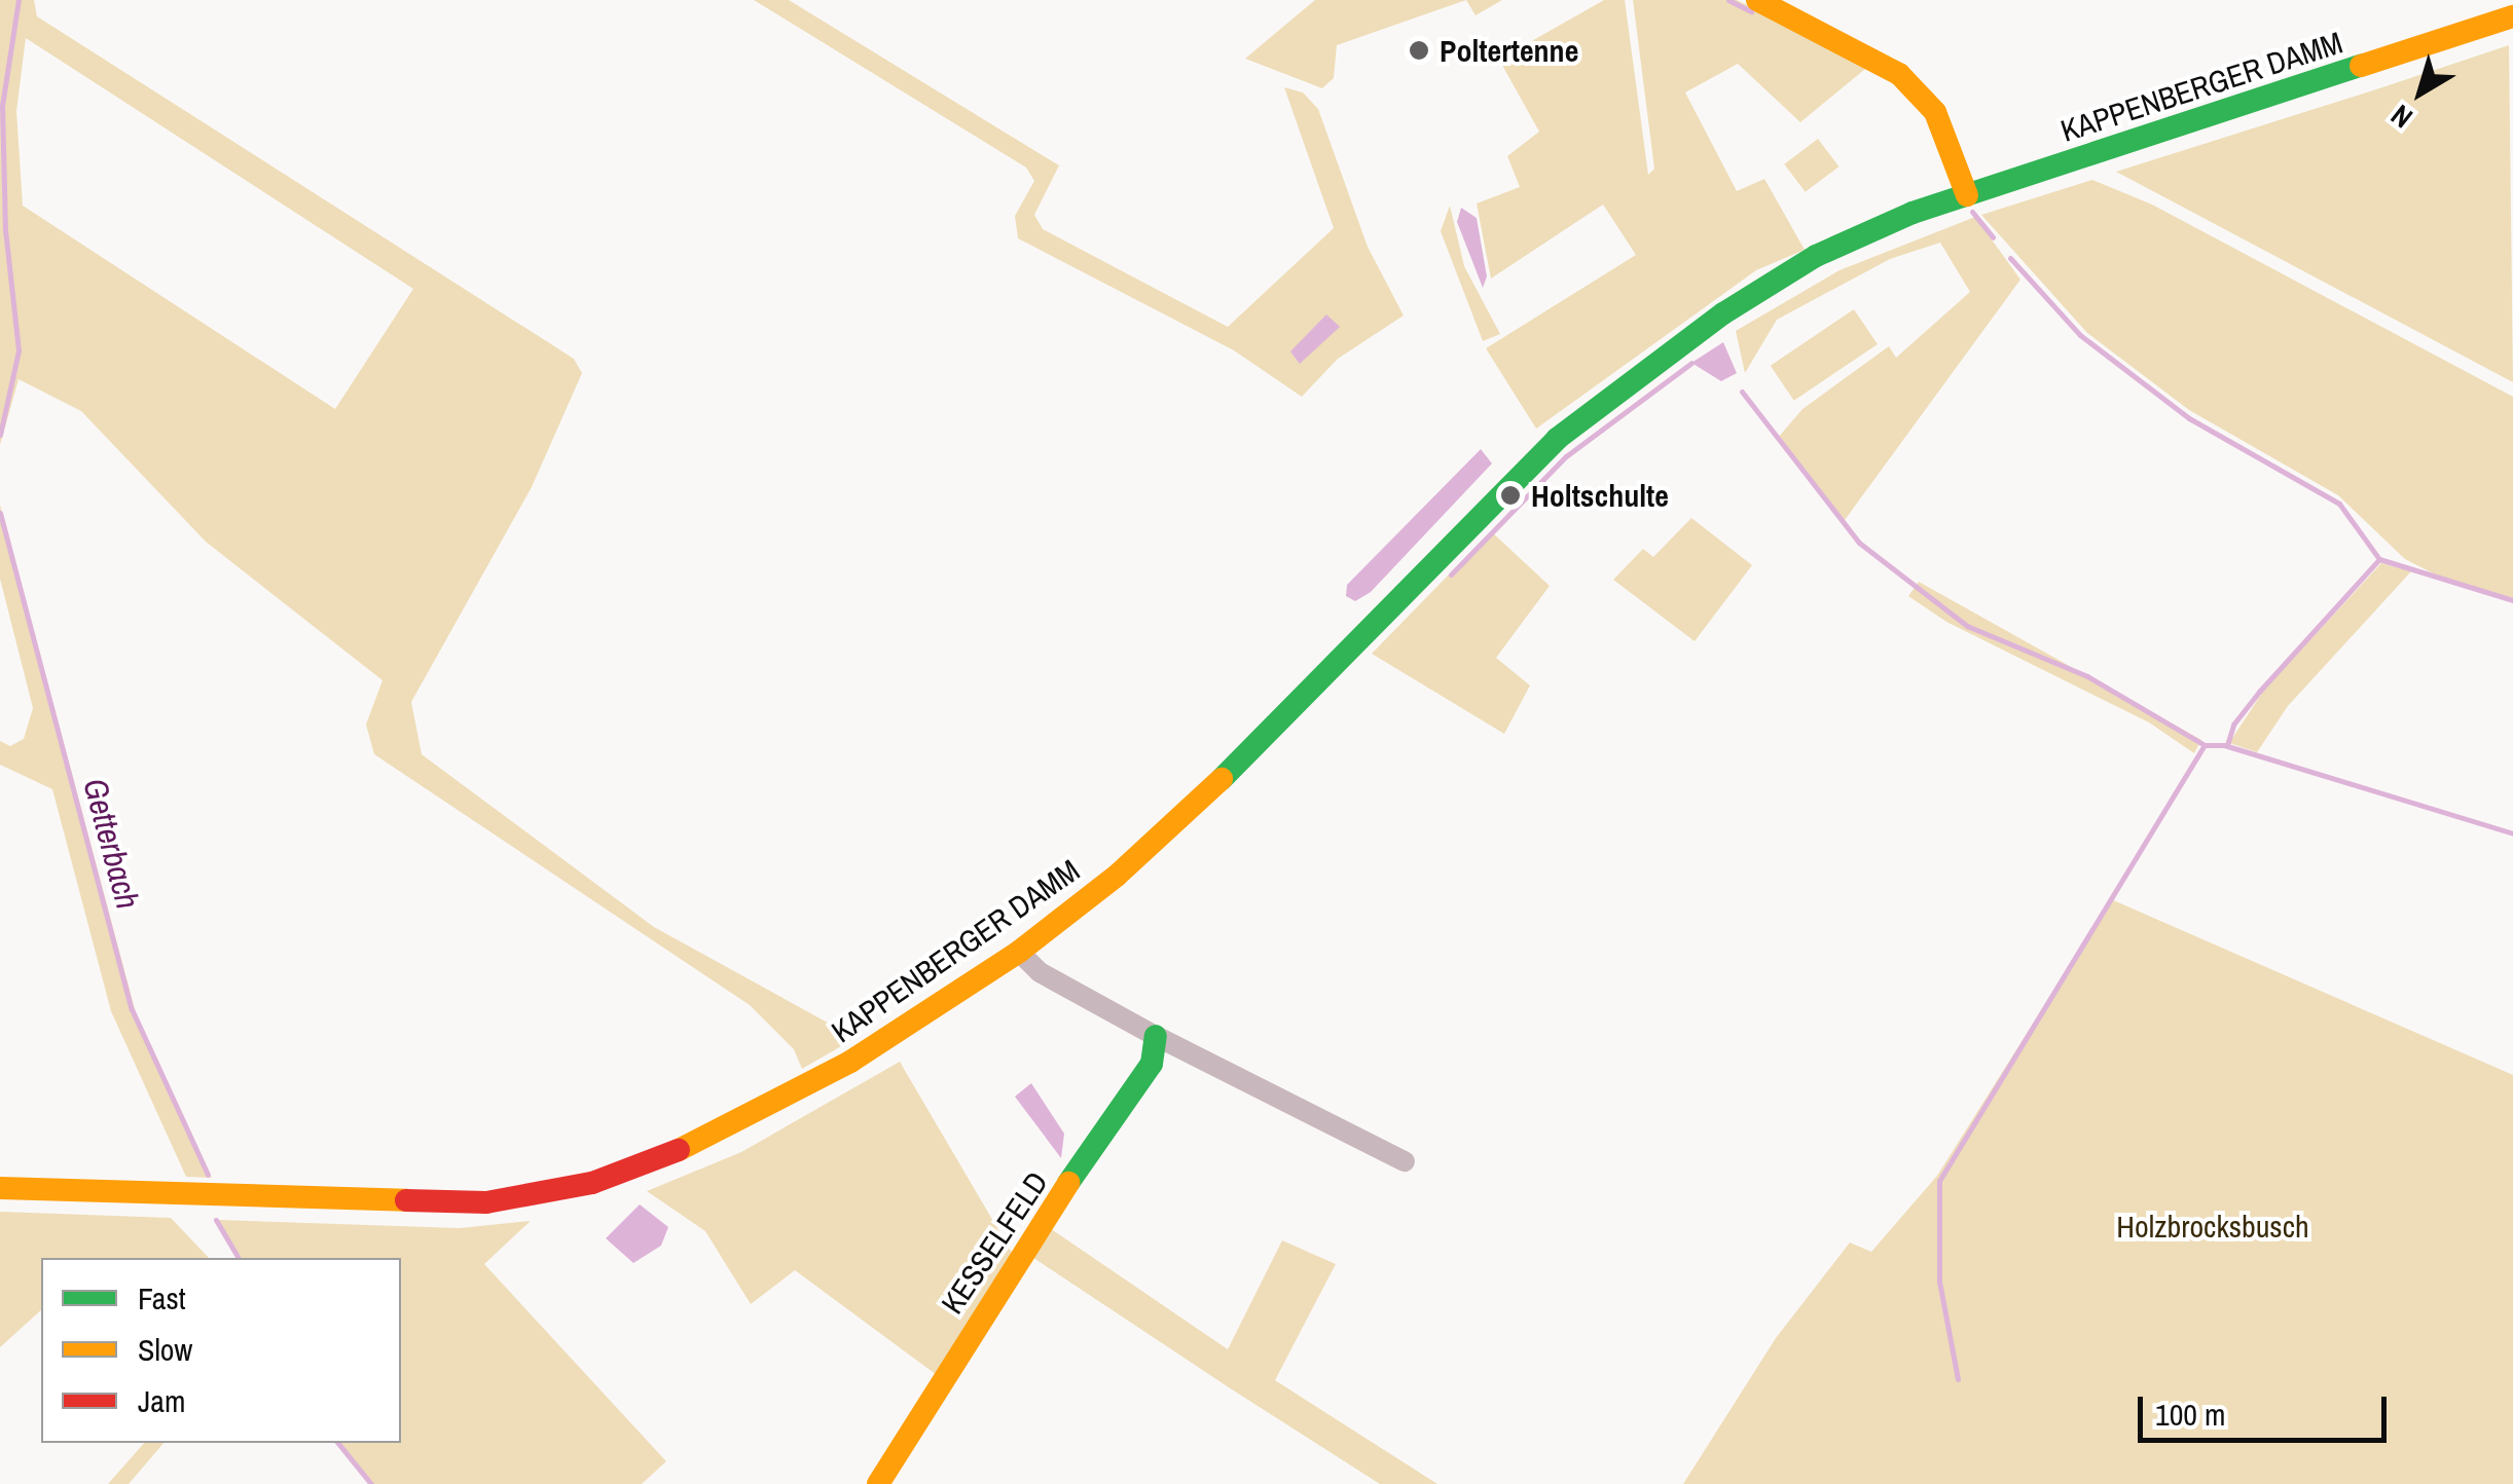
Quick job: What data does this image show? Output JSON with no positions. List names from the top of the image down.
{
  "streets": {
    "main road": ["KAPPENBERGER DAMM", "KESSELFELD"]
  },
  "water": ["Getterbach"],
  "parks": ["Holzbrocksbusch"],
  "places": ["Poltertenne", "Holtschulte"],
  "legend": ["Fast", "Slow", "Jam"],
  "scale_bar": "100 m",
  "north": "bottom left"
}
